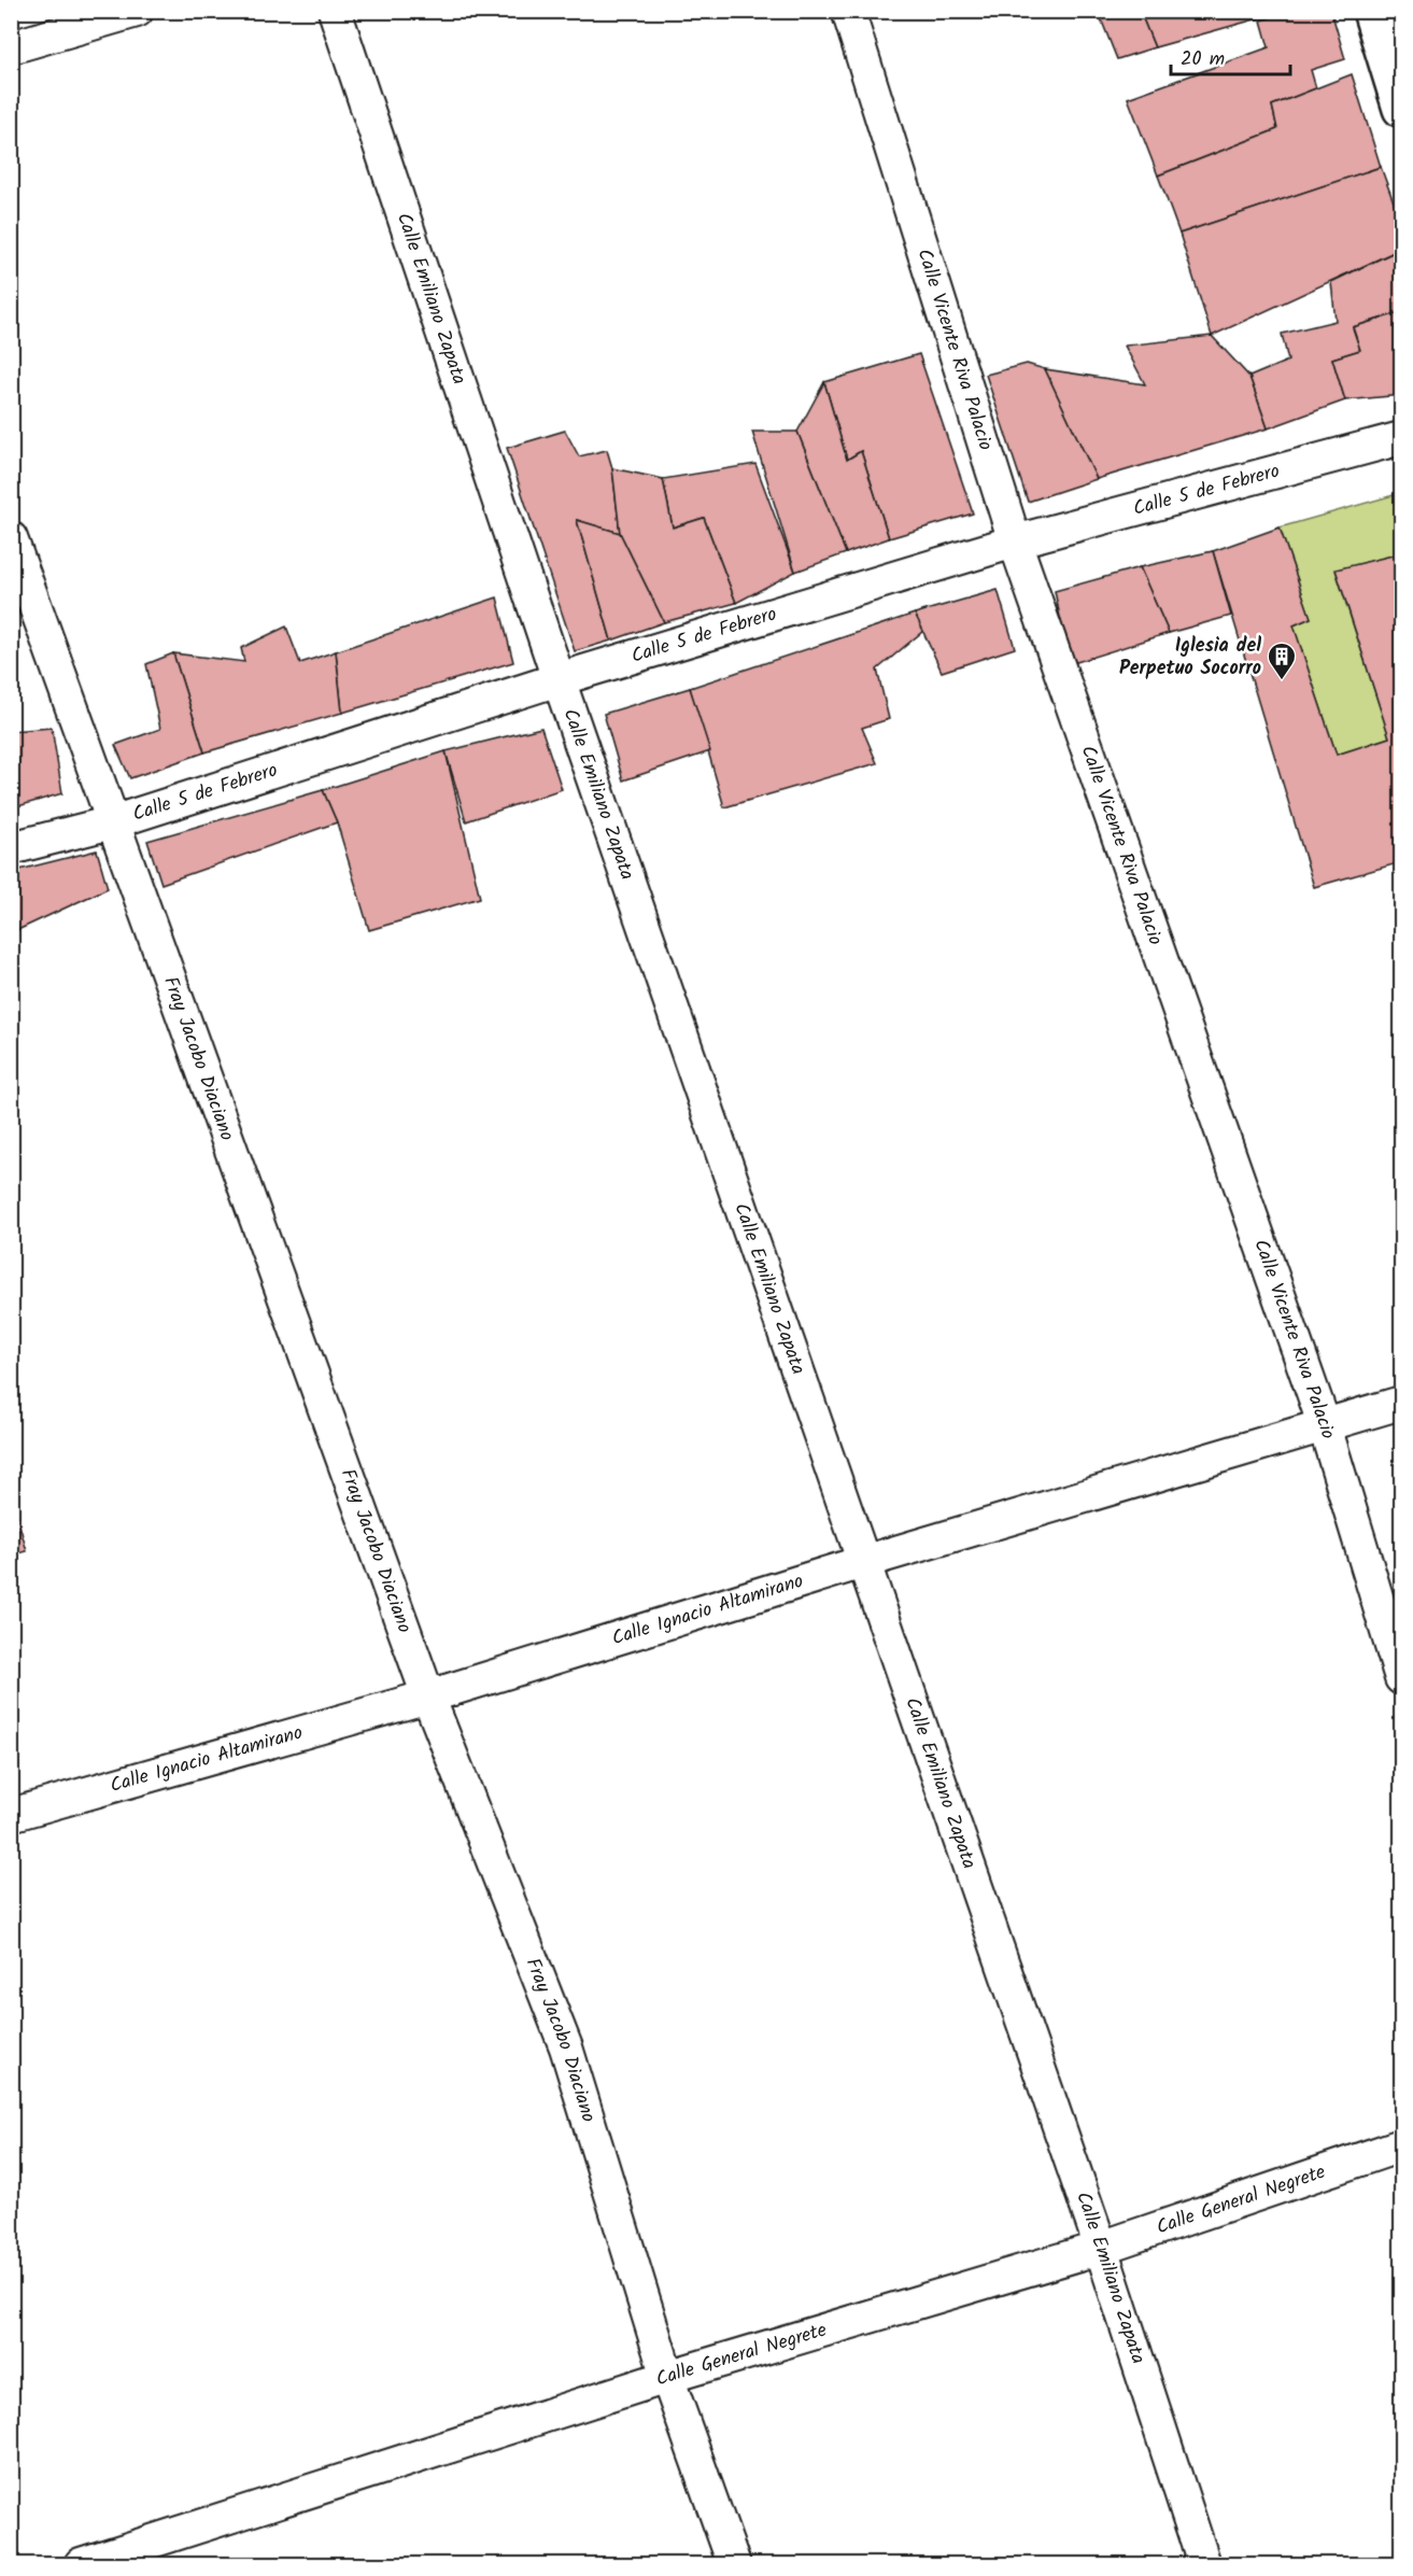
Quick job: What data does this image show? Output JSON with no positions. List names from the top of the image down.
{
  "streets": {
    "street": [
      "Calle Emiliano Zapata",
      "Calle Vicente Riva Palacio",
      "Calle 5 de Febrero",
      "Fray Jacobo Diaciano",
      "Calle Ignacio Altamirano",
      "Calle General Negrete"
    ]
  },
  "crossings": [
    ["Calle Emiliano Zapata", "Calle 5 de Febrero"],
    ["Calle Emiliano Zapata", "Calle Ignacio Altamirano"],
    ["Calle Emiliano Zapata", "Calle General Negrete"],
    ["Calle Vicente Riva Palacio", "Calle 5 de Febrero"],
    ["Calle Vicente Riva Palacio", "Calle Ignacio Altamirano"],
    ["Calle 5 de Febrero", "Fray Jacobo Diaciano"],
    ["Fray Jacobo Diaciano", "Calle Ignacio Altamirano"],
    ["Fray Jacobo Diaciano", "Calle General Negrete"]
  ],
  "places": {
    "building": ["Iglesia del Perpetuo Socorro"]
  },
  "scale_bar": "20 m"
}
